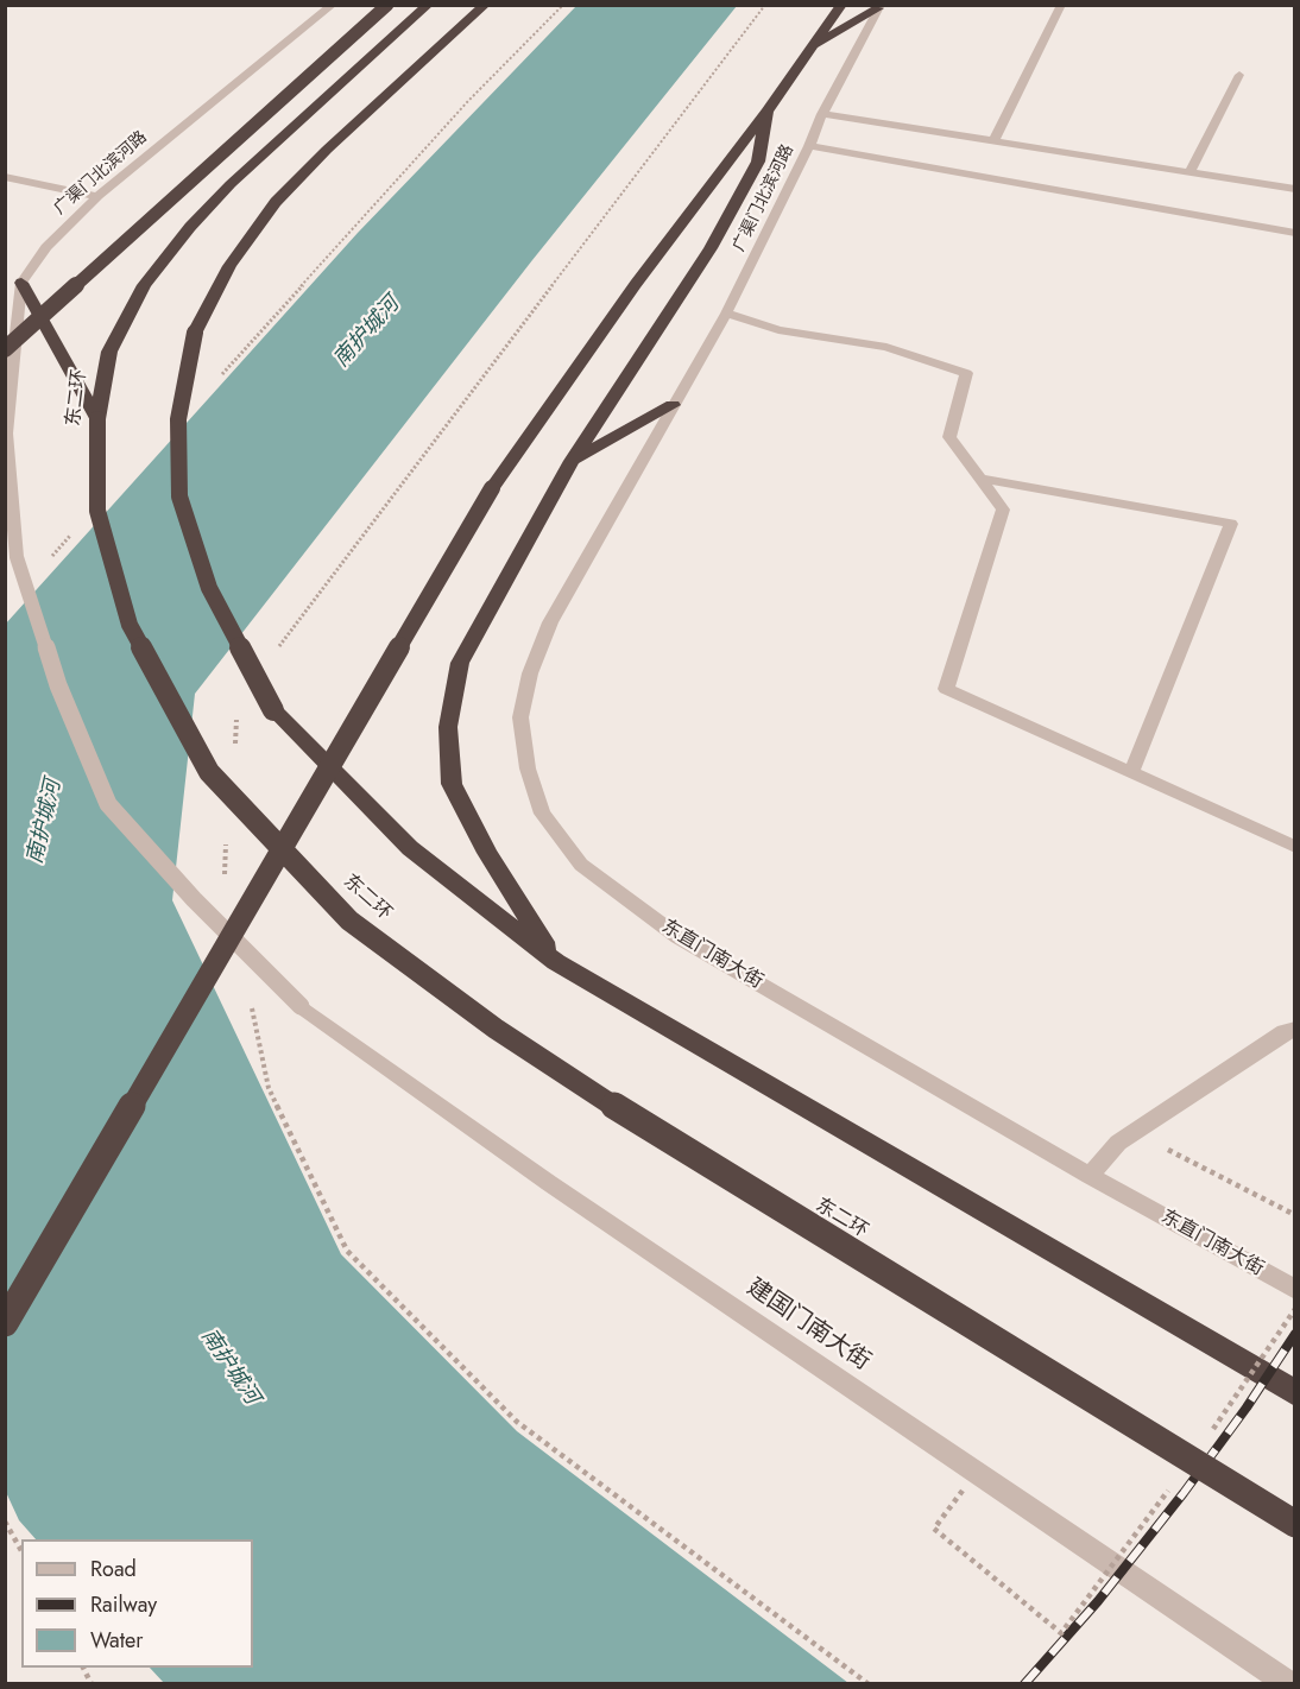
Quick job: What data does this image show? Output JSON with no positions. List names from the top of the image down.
{
  "streets": {
    "highway": ["东二环"],
    "street": ["广渠门北滨河路", "东直门南大街", "建国门南大街"]
  },
  "crossings": [
    ["广渠门北滨河路", "东直门南大街"],
    ["广渠门北滨河路", "建国门南大街"]
  ],
  "water": ["南护城河"],
  "legend": ["Road", "Railway", "Water"]
}
